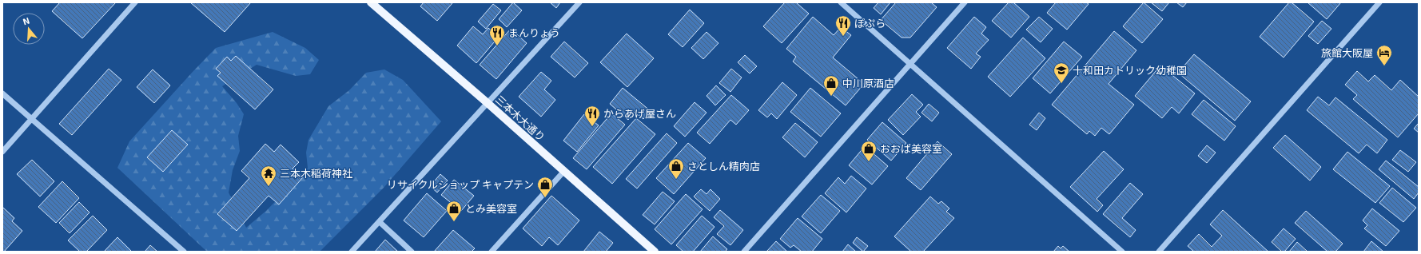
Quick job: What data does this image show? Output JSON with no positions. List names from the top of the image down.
{
  "streets": {
    "main road": ["三本木大通り"]
  },
  "places": {
    "restaurant": ["ぽぷら", "まんりょう", "からあげ屋さん"],
    "hotel": ["旅館大阪屋"],
    "school or university": ["十和田カトリック幼稚園"],
    "shop": [
      "中川原酒店",
      "おおば美容室",
      "さとしん精肉店",
      "リサイクルショップ キャプテン",
      "とみ美容室"
    ],
    "temple": ["三本木稲荷神社"]
  },
  "north": "top"
}
